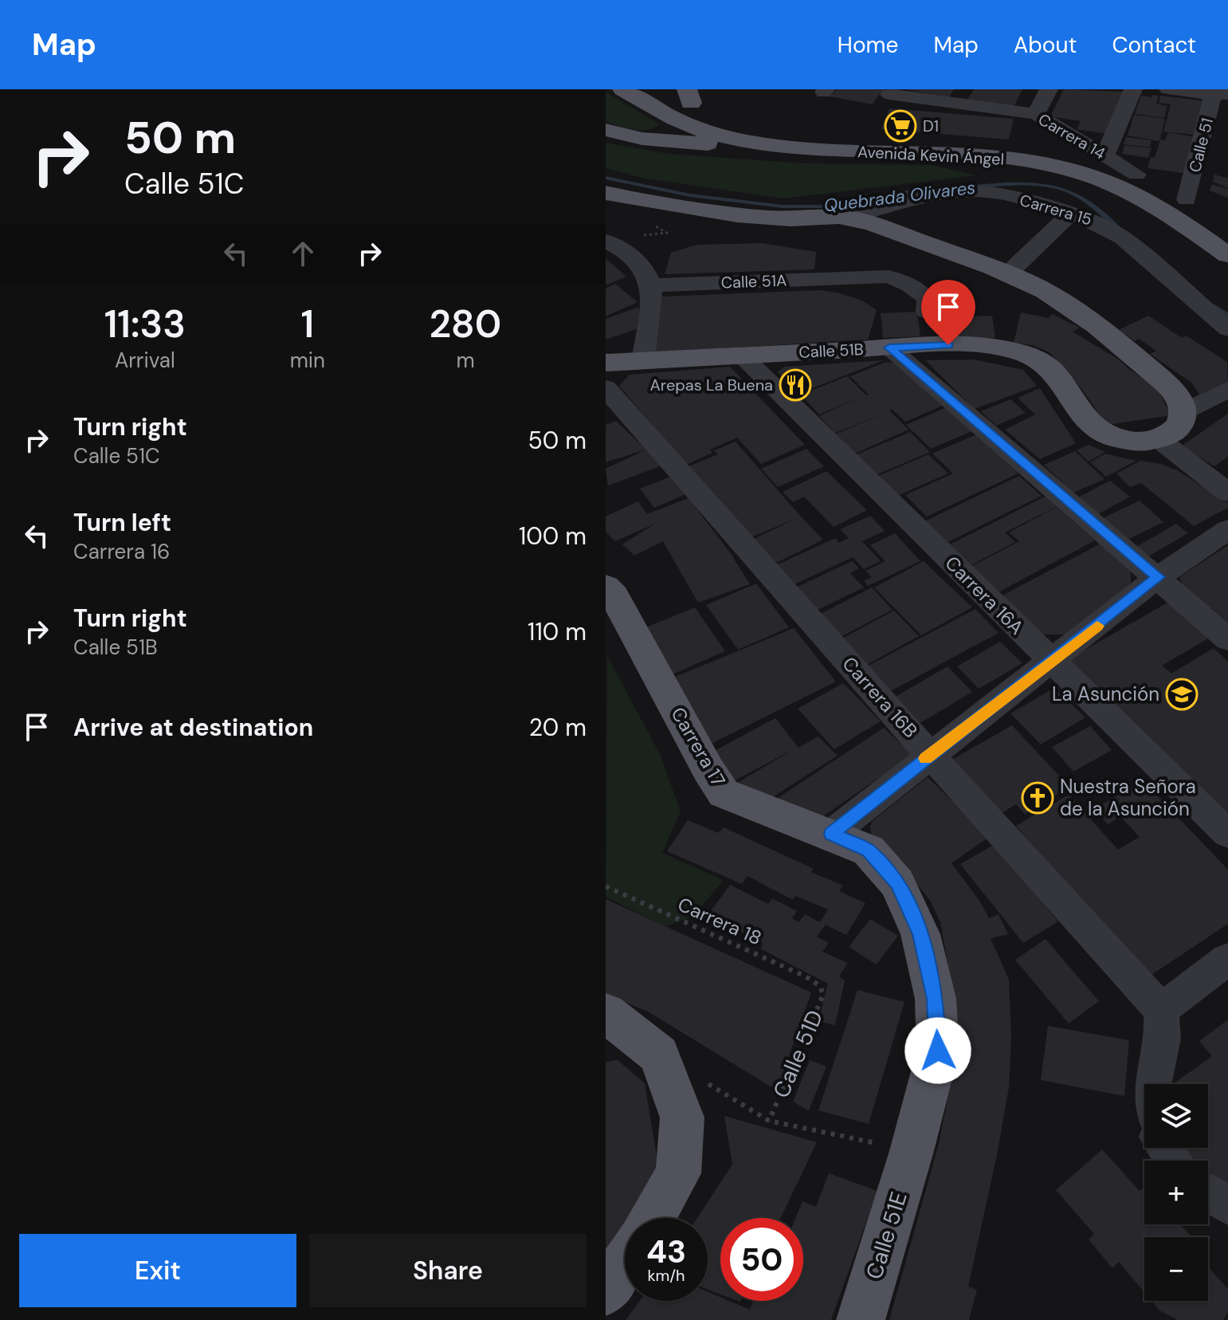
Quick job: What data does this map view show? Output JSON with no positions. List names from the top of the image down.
{
  "streets": {
    "main road": [
      "Avenida Kevin Ángel",
      "Carrera 15",
      "Calle 51B",
      "Carrera 17",
      "Calle 51E"
    ],
    "street": [
      "Carrera 14",
      "Calle 51",
      "Calle 51A",
      "Carrera 16A",
      "Carrera 16B"
    ],
    "path": ["Carrera 18", "Calle 51D"]
  },
  "crossings": [
    ["Carrera 14", "Avenida Kevin Ángel"],
    ["Calle 51", "Avenida Kevin Ángel"],
    ["Calle 51B", "Carrera 16A"],
    ["Carrera 17", "Calle 51E"],
    ["Carrera 18", "Calle 51D"]
  ],
  "water": ["Quebrada Olivares"],
  "places": {
    "supermarket": ["D1"],
    "restaurant": ["Arepas La Buena"],
    "school or university": ["La Asunción"],
    "church": ["Nuestra Señora de la Asunción"]
  },
  "page": {
    "header": "Map",
    "nav": [
      "Home",
      "Map",
      "About",
      "Contact"
    ],
    "turn": ["50 m", "Calle 51C"],
    "eta": [
      "11:33",
      "Arrival",
      "1",
      "min",
      "280",
      "m"
    ],
    "list": [
      {
        "name": "Turn right",
        "note": "Calle 51C",
        "value": "50 m"
      },
      {
        "name": "Turn left",
        "note": "Carrera 16",
        "value": "100 m"
      },
      {
        "name": "Turn right",
        "note": "Calle 51B",
        "value": "110 m"
      },
      {
        "name": "Arrive at destination",
        "value": "20 m"
      }
    ],
    "map_buttons": ["+", "−"],
    "speed": "43 km/h",
    "limit": "50",
    "buttons": ["Exit", "Share"]
  }
}
